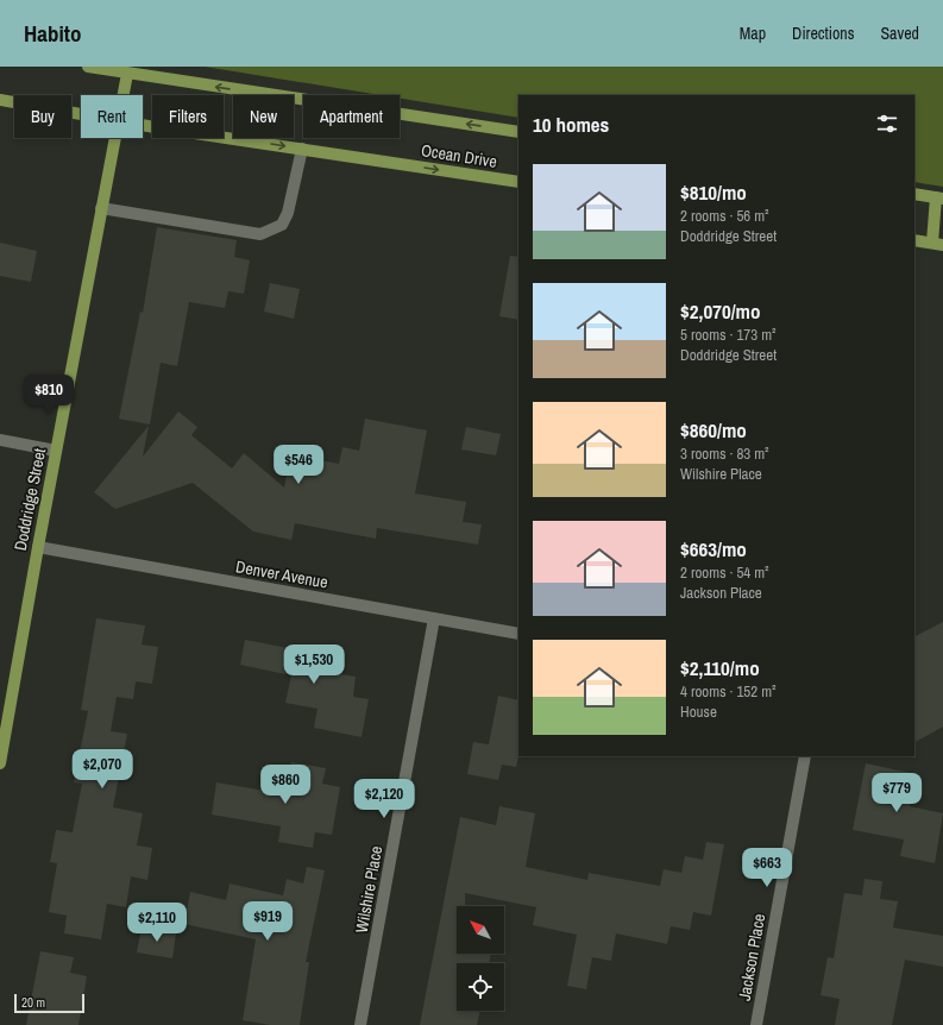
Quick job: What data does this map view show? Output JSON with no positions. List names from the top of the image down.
{
  "streets": {
    "main road": ["Ocean Drive", "Doddridge Street"],
    "street": ["Denver Avenue", "Wilshire Place", "Jackson Place"]
  },
  "crossings": [
    ["Ocean Drive", "Doddridge Street"],
    ["Doddridge Street", "Denver Avenue"],
    ["Denver Avenue", "Wilshire Place"]
  ],
  "scale_bar": "20 m",
  "north": "top left",
  "page": {
    "header": "Habito",
    "nav": ["Map", "Directions", "Saved"],
    "chip": [
      "Buy",
      "Rent",
      "Filters",
      "New",
      "Apartment"
    ],
    "heading": "10 homes",
    "list": [
      {
        "name": "$810/mo",
        "note": "2 rooms · 56 m² · Doddridge Street"
      },
      {
        "name": "$2,070/mo",
        "note": "5 rooms · 173 m² · Doddridge Street"
      },
      {
        "name": "$860/mo",
        "note": "3 rooms · 83 m² · Wilshire Place"
      },
      {
        "name": "$663/mo",
        "note": "2 rooms · 54 m² · Jackson Place"
      },
      {
        "name": "$2,110/mo",
        "note": "4 rooms · 152 m² · House"
      }
    ],
    "price": [
      "$810",
      "$546",
      "$1,530",
      "$2,070",
      "$860",
      "$779",
      "$2,120",
      "$663",
      "$919",
      "$2,110"
    ],
    "scale": "20 m"
  }
}
